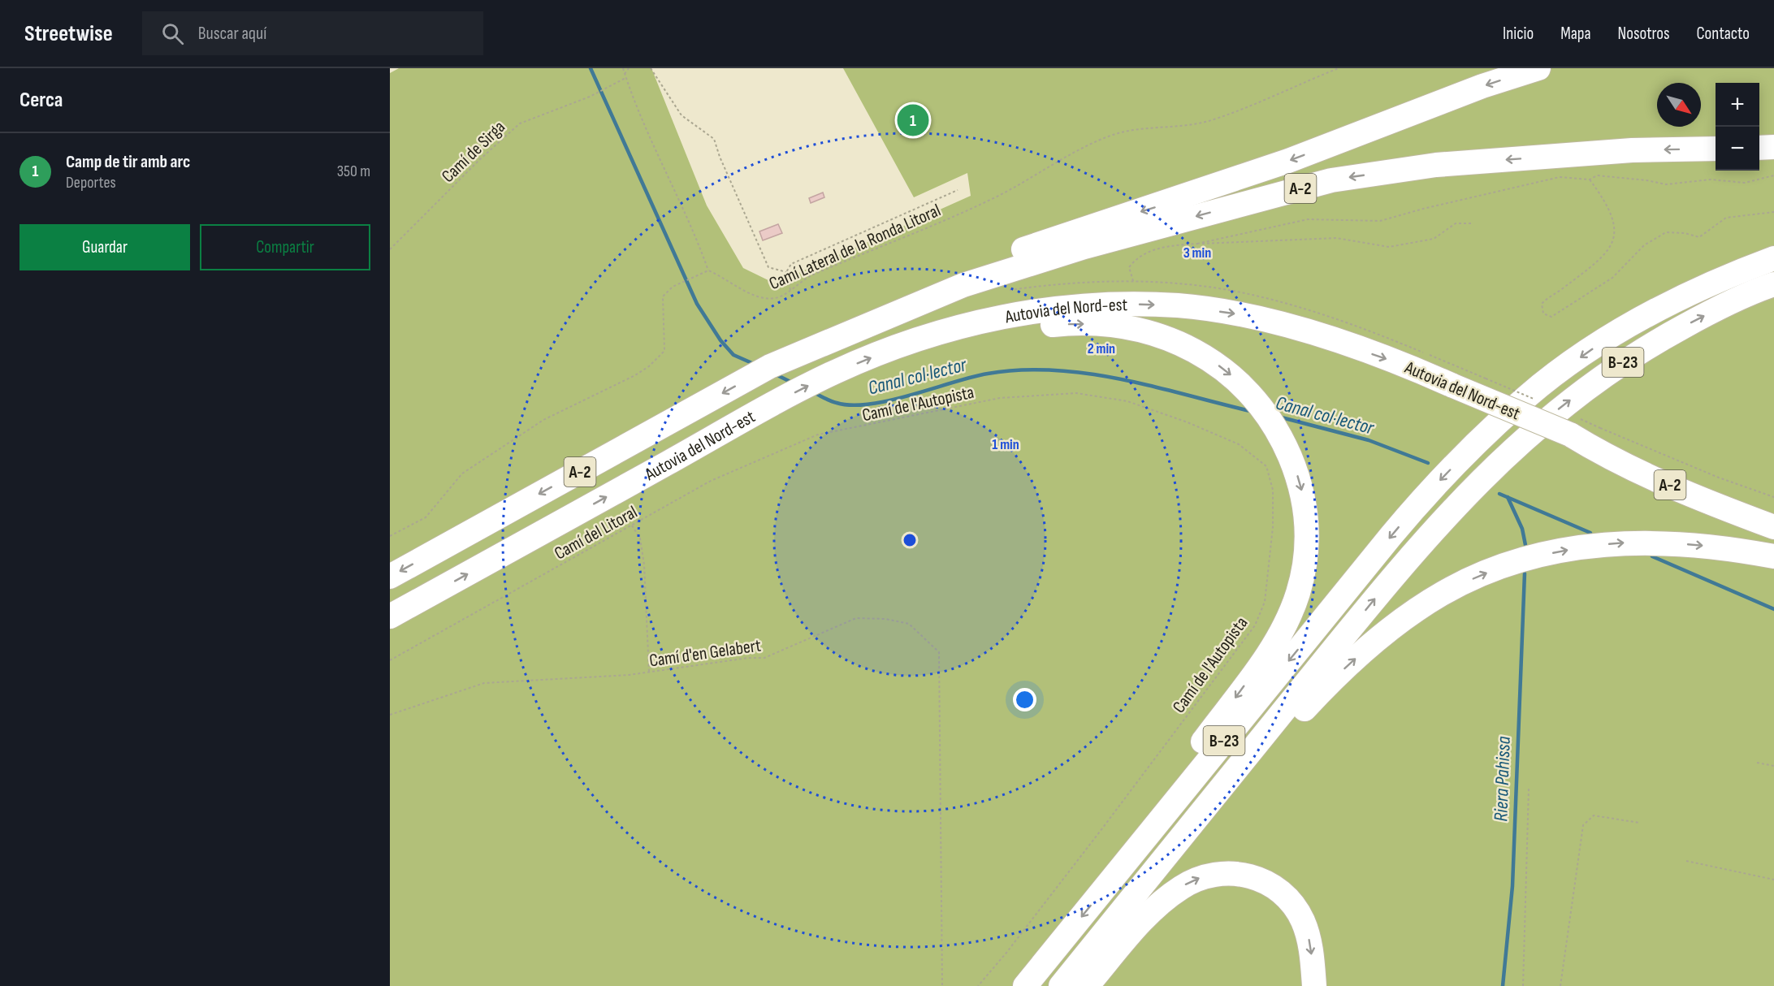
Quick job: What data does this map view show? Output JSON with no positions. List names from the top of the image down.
{
  "streets": {
    "highway": ["A-2", "Autovia del Nord-est", "B-23"],
    "path": [
      "Camí de Sirga",
      "Camí Lateral de la Ronda Litoral",
      "Camí de l'Autopista",
      "Camí del Litoral",
      "Camí d'en Gelabert"
    ]
  },
  "crossings": [
    ["A-2", "Autovia del Nord-est"],
    ["Camí de l'Autopista", "Camí del Litoral"]
  ],
  "water": ["Canal col·lector", "Riera Pahissa"],
  "north": "bottom right",
  "page": {
    "header": "Streetwise",
    "search": "Buscar aquí",
    "nav": [
      "Inicio",
      "Mapa",
      "Nosotros",
      "Contacto"
    ],
    "heading": "Cerca",
    "map_buttons": ["+", "−"],
    "pins": "1",
    "list": [
      {
        "mark": "1",
        "name": "Camp de tir amb arc",
        "note": "Deportes",
        "value": "350 m"
      }
    ],
    "buttons": ["Guardar", "Compartir"]
  },
  "rings": ["3 min", "2 min", "1 min"]
}
